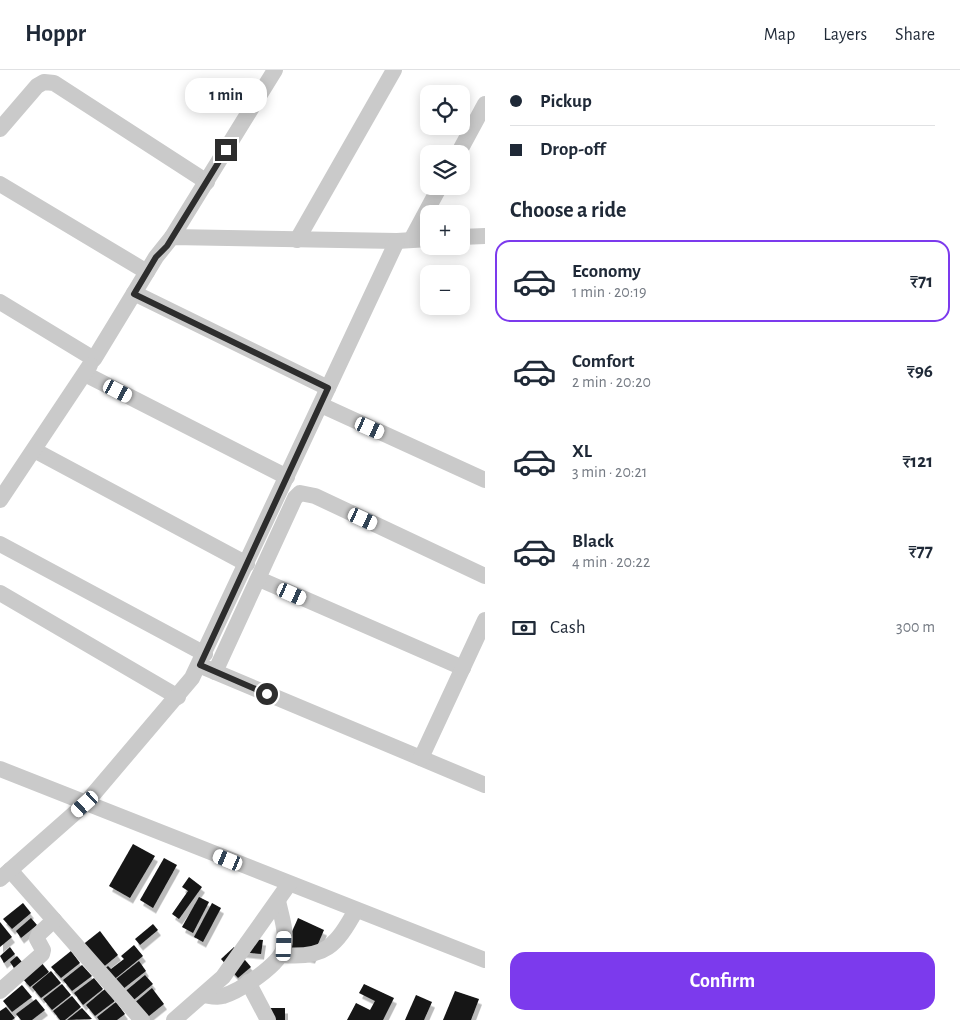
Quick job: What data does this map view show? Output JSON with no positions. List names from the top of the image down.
{
  "page": {
    "header": "Hoppr",
    "nav": ["Map", "Layers", "Share"],
    "banner": ["Pickup", "Drop-off"],
    "bubble": "1 min",
    "map_buttons": ["+", "−"],
    "heading": "Choose a ride",
    "list": [
      {
        "name": "Economy",
        "note": "1 min · 20:19",
        "value": "₹71"
      },
      {
        "name": "Comfort",
        "note": "2 min · 20:20",
        "value": "₹96"
      },
      {
        "name": "XL",
        "note": "3 min · 20:21",
        "value": "₹121"
      },
      {
        "name": "Black",
        "note": "4 min · 20:22",
        "value": "₹77"
      }
    ],
    "pay": ["Cash", "300 m"],
    "buttons": "Confirm"
  }
}
